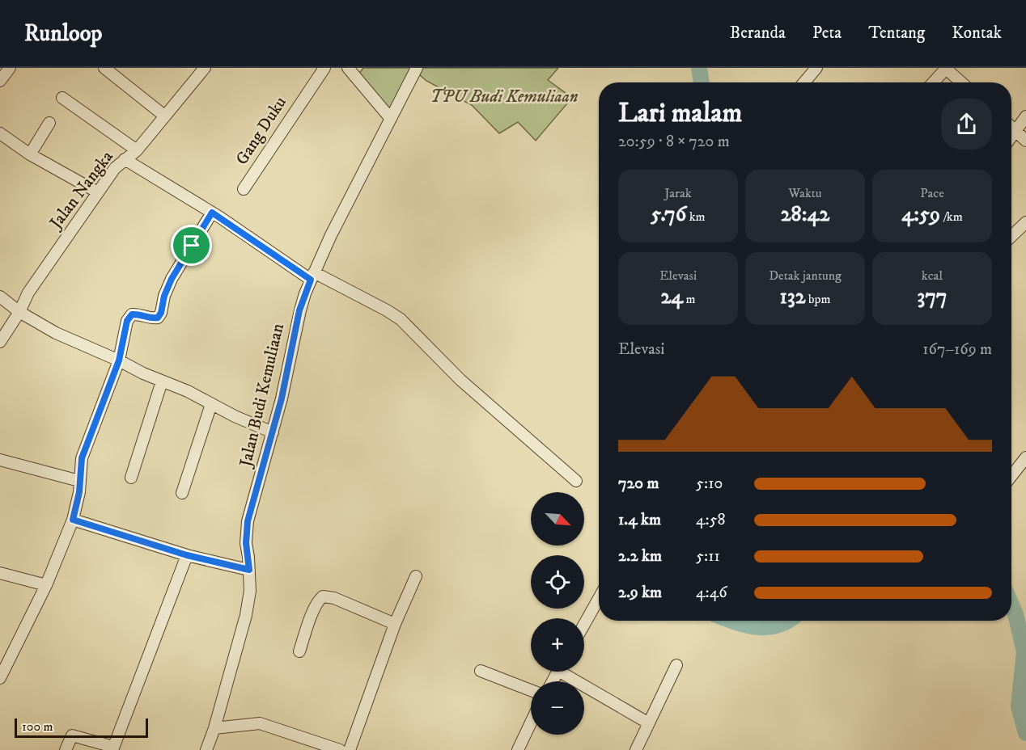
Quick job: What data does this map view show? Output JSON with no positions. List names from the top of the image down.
{
  "streets": {
    "street": ["Gang Duku", "Jalan Nangka", "Jalan Budi Kemuliaan"]
  },
  "parks": ["TPU Budi Kemuliaan"],
  "scale_bar": "100 m",
  "north": "bottom right",
  "page": {
    "header": "Runloop",
    "nav": [
      "Beranda",
      "Peta",
      "Tentang",
      "Kontak"
    ],
    "heading": ["Lari malam", "20:59 · 8 × 720 m"],
    "stats": [
      ["Jarak", "5.76 km"],
      ["Waktu", "28:42"],
      ["Pace", "4:59 /km"],
      ["Elevasi", "24 m"],
      ["Detak jantung", "132 bpm"],
      ["kcal", "377"]
    ],
    "chart": ["Elevasi", "167–169 m"],
    "list": [
      {
        "name": "720 m",
        "note": "5:10"
      },
      {
        "name": "1.4 km",
        "note": "4:58"
      },
      {
        "name": "2.2 km",
        "note": "5:11"
      },
      {
        "name": "2.9 km",
        "note": "4:46"
      }
    ],
    "map_buttons": ["+", "−"],
    "scale": "100 m"
  }
}
